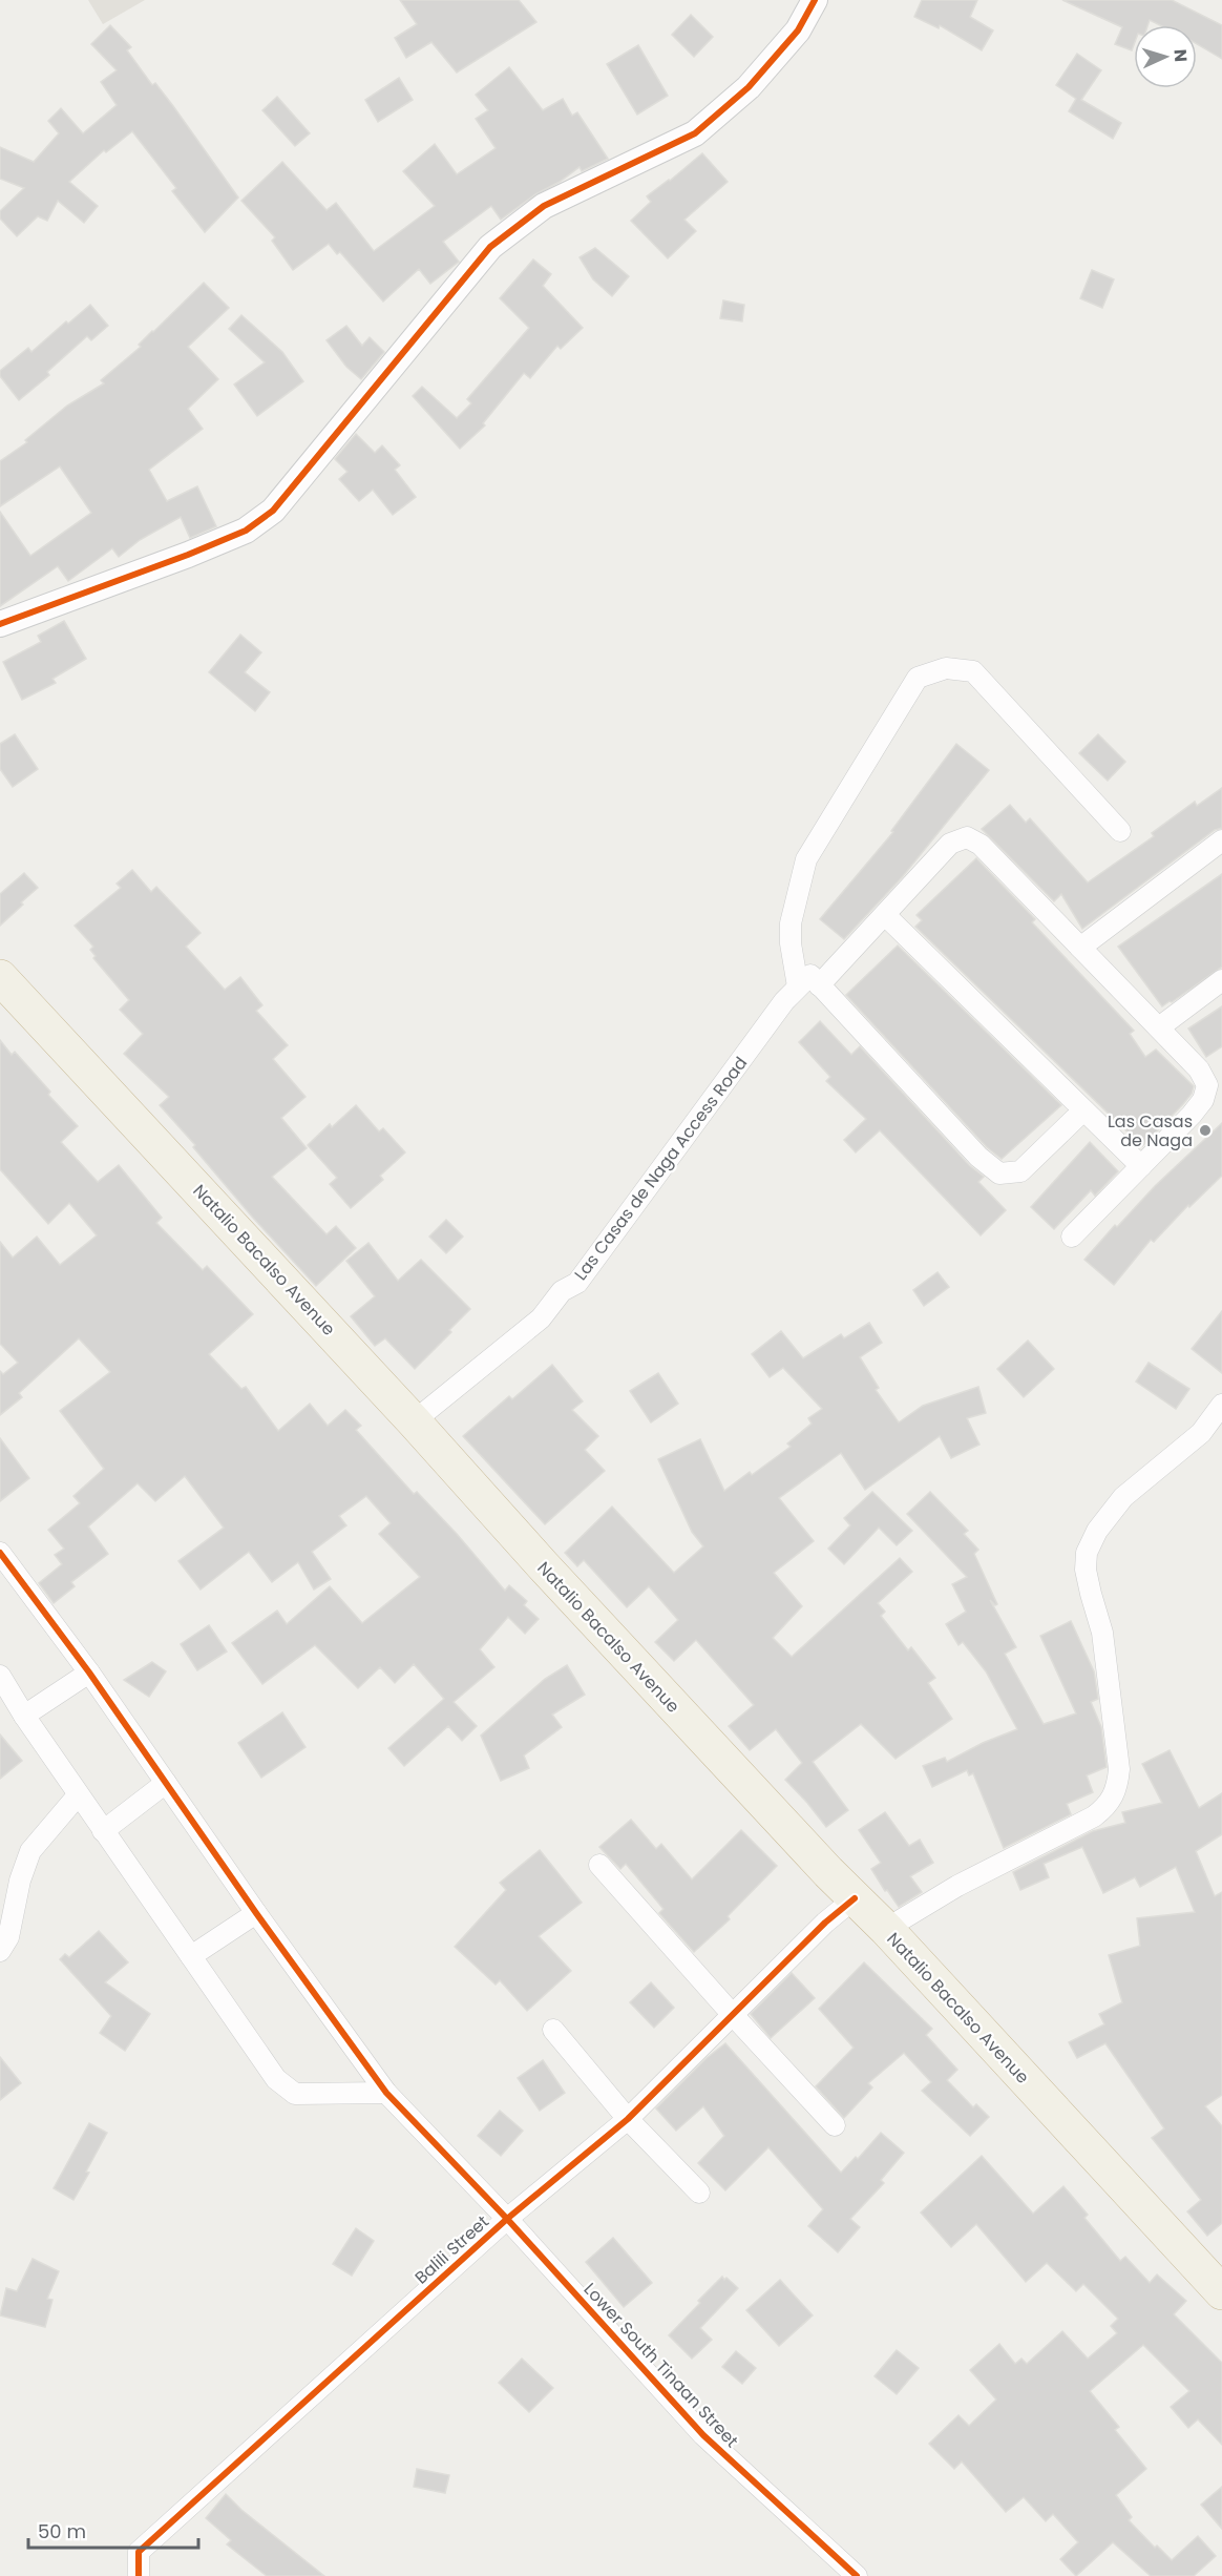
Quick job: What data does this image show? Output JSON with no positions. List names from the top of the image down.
{
  "streets": {
    "highway": ["Natalio Bacalso Avenue"],
    "street": ["Las Casas de Naga Access Road", "Balili Street", "Lower South Tinaan Street"]
  },
  "crossings": [
    ["Las Casas de Naga Access Road", "Natalio Bacalso Avenue"],
    ["Natalio Bacalso Avenue", "Balili Street"],
    ["Balili Street", "Lower South Tinaan Street"]
  ],
  "places": ["Las Casas de Naga"],
  "scale_bar": "50 m",
  "north": "right"
}
